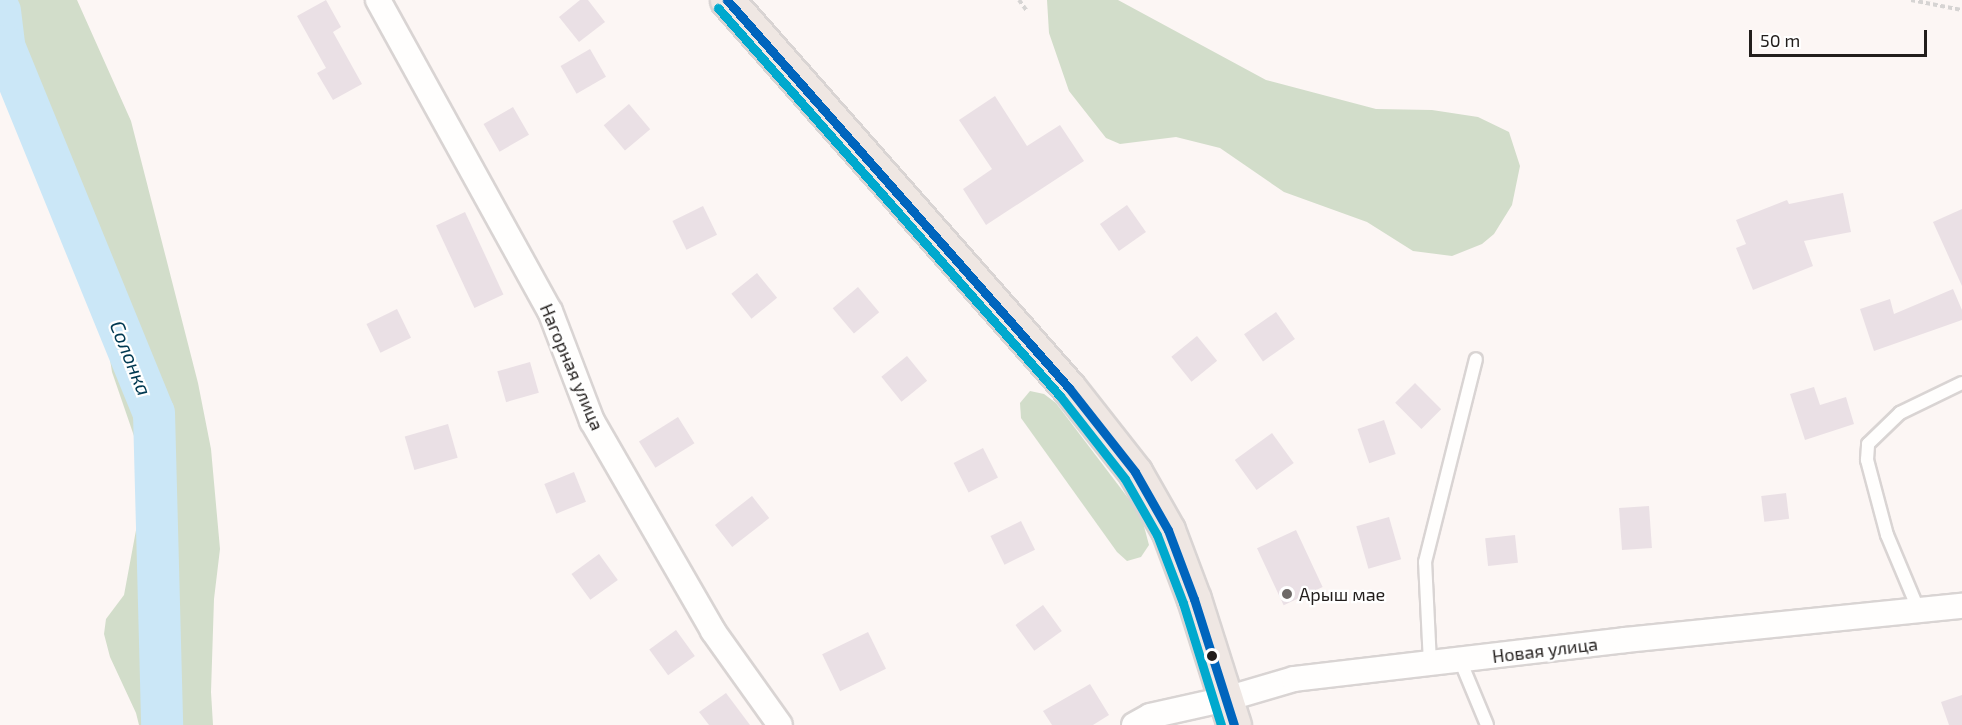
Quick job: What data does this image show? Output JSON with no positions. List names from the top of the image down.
{
  "streets": {
    "street": ["Нагорная улица", "Новая улица"]
  },
  "water": ["Солонка"],
  "places": ["Арыш мае"],
  "scale_bar": "50 m"
}
